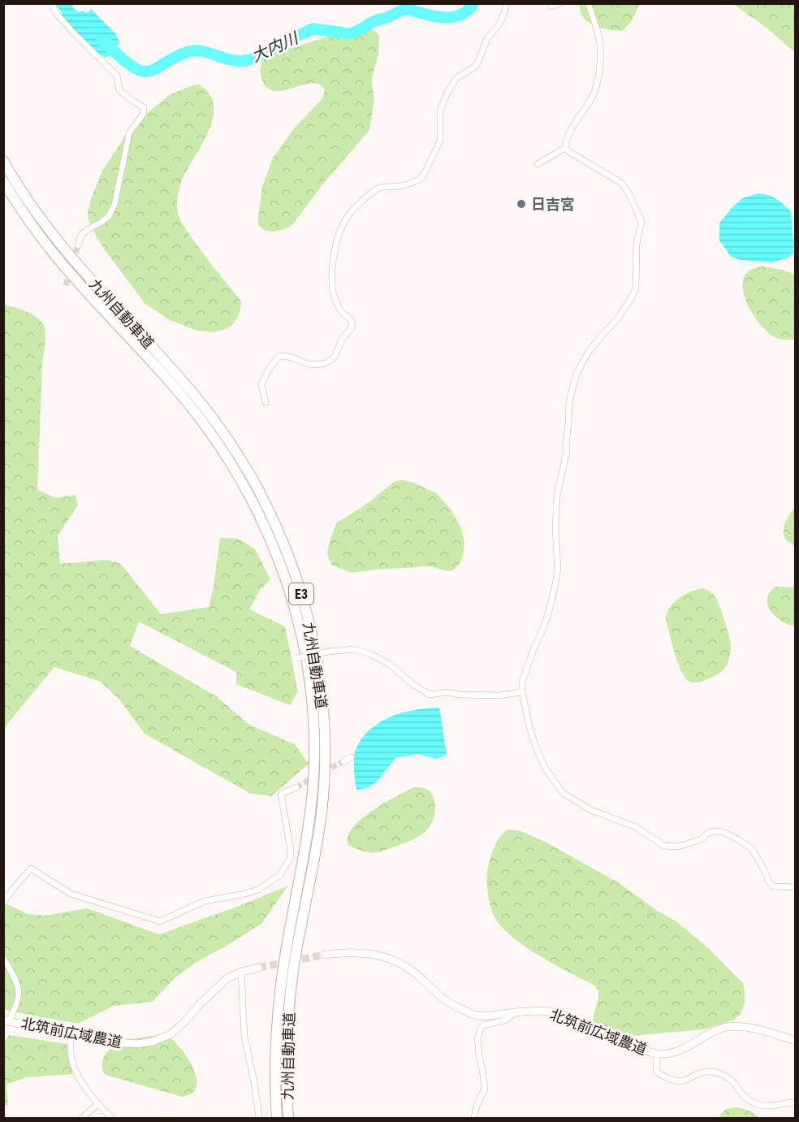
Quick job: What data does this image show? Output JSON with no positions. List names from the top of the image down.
{
  "streets": {
    "highway": ["九州自動車道", "E3"],
    "street": ["北筑前広域農道"]
  },
  "water": ["大内川"],
  "places": ["日吉宮"]
}
